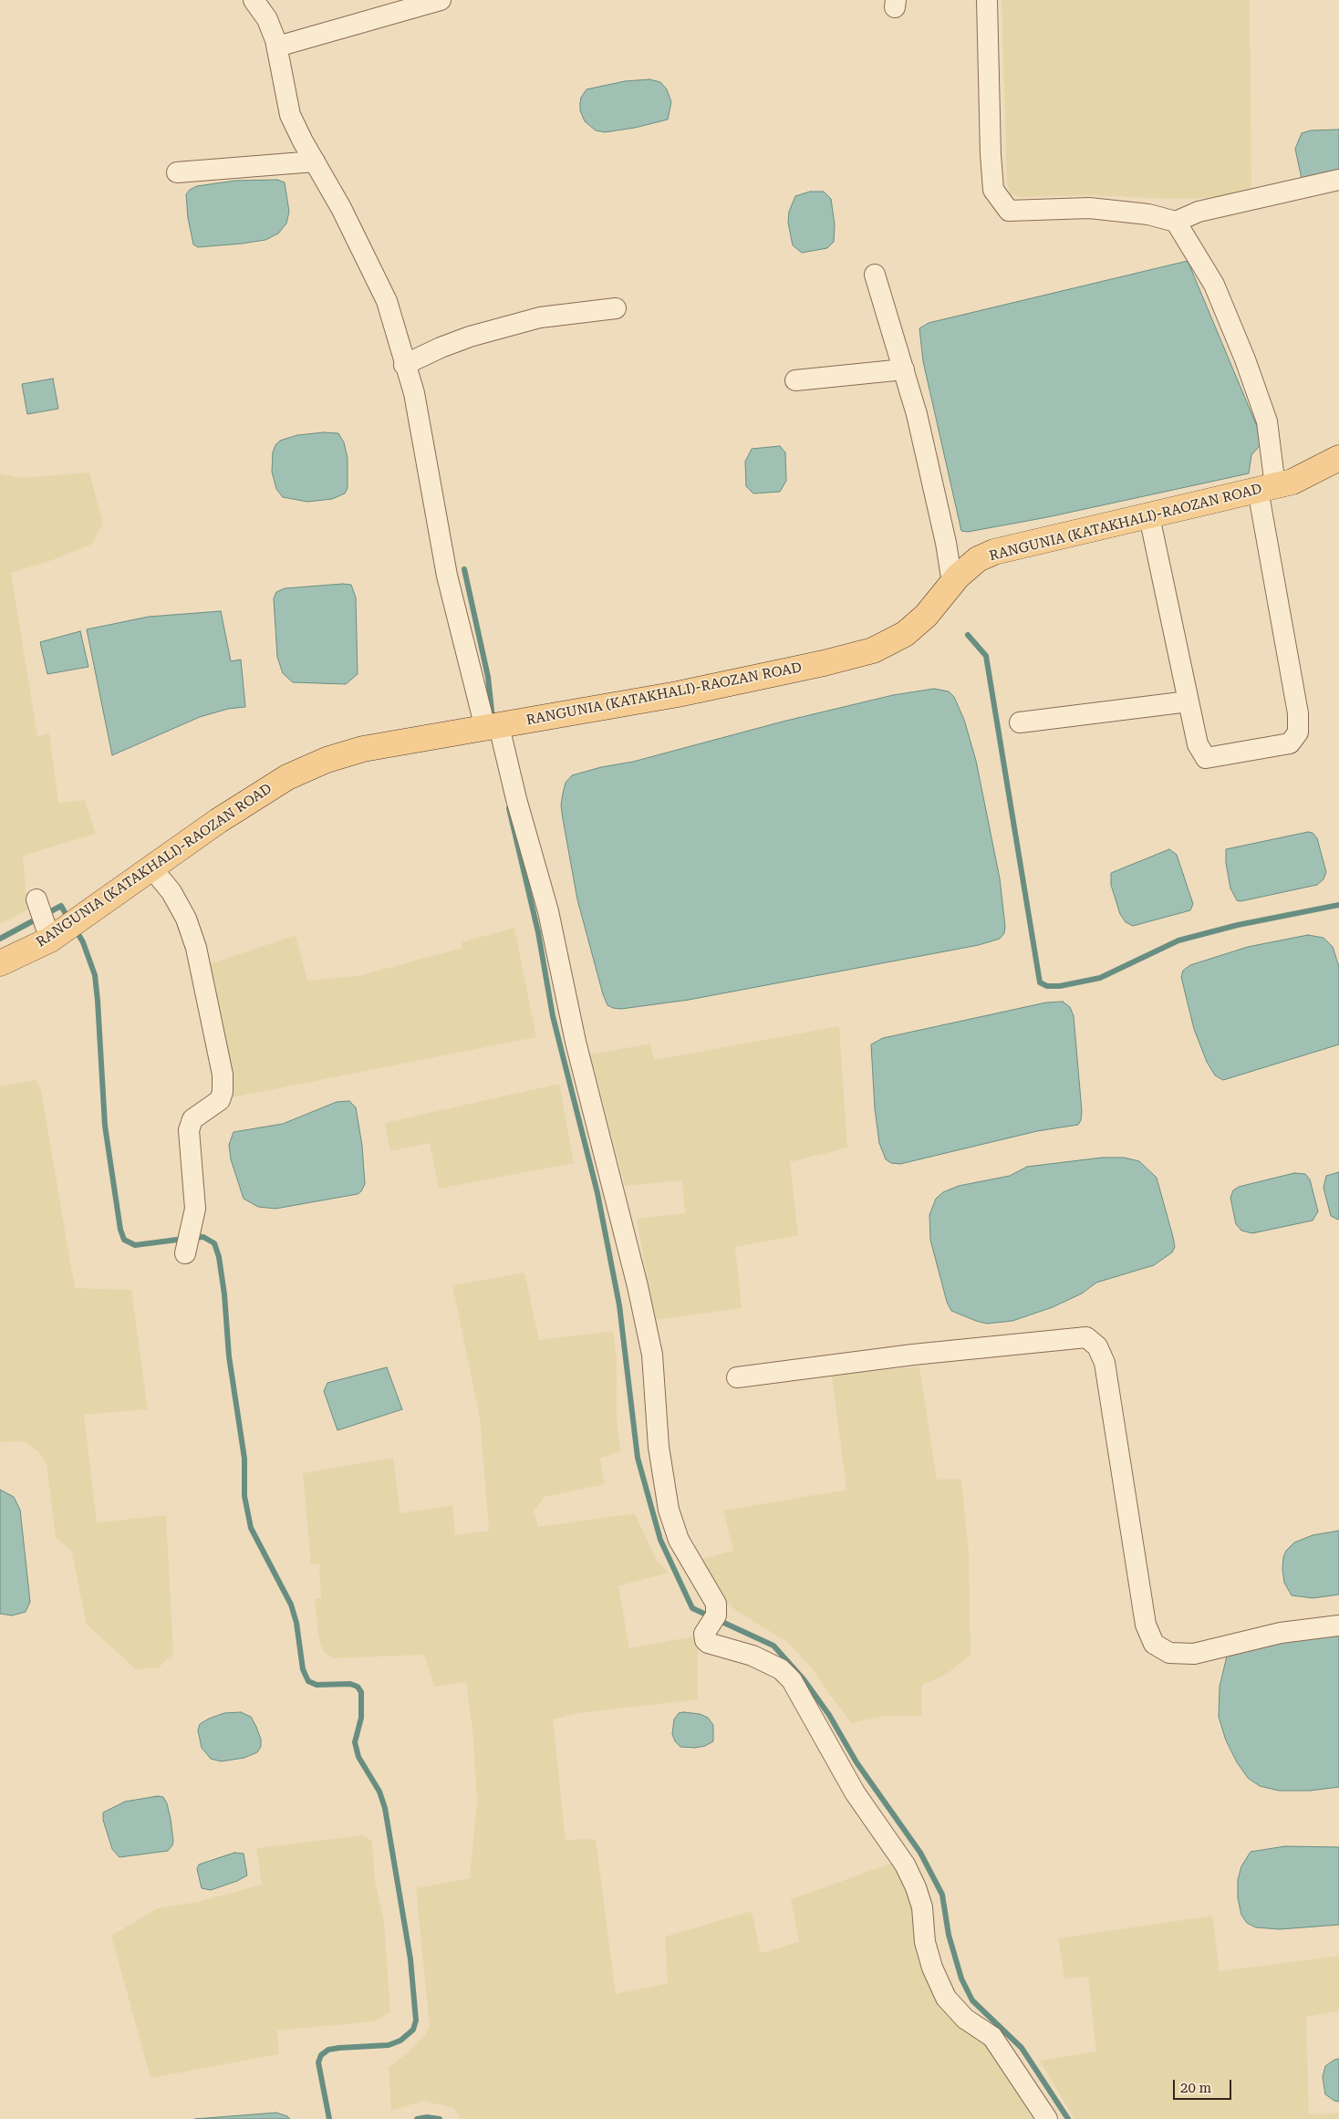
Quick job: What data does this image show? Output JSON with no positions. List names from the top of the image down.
{
  "streets": {
    "main road": ["RANGUNIA (KATAKHALI)-RAOZAN ROAD"]
  },
  "scale_bar": "20 m"
}
